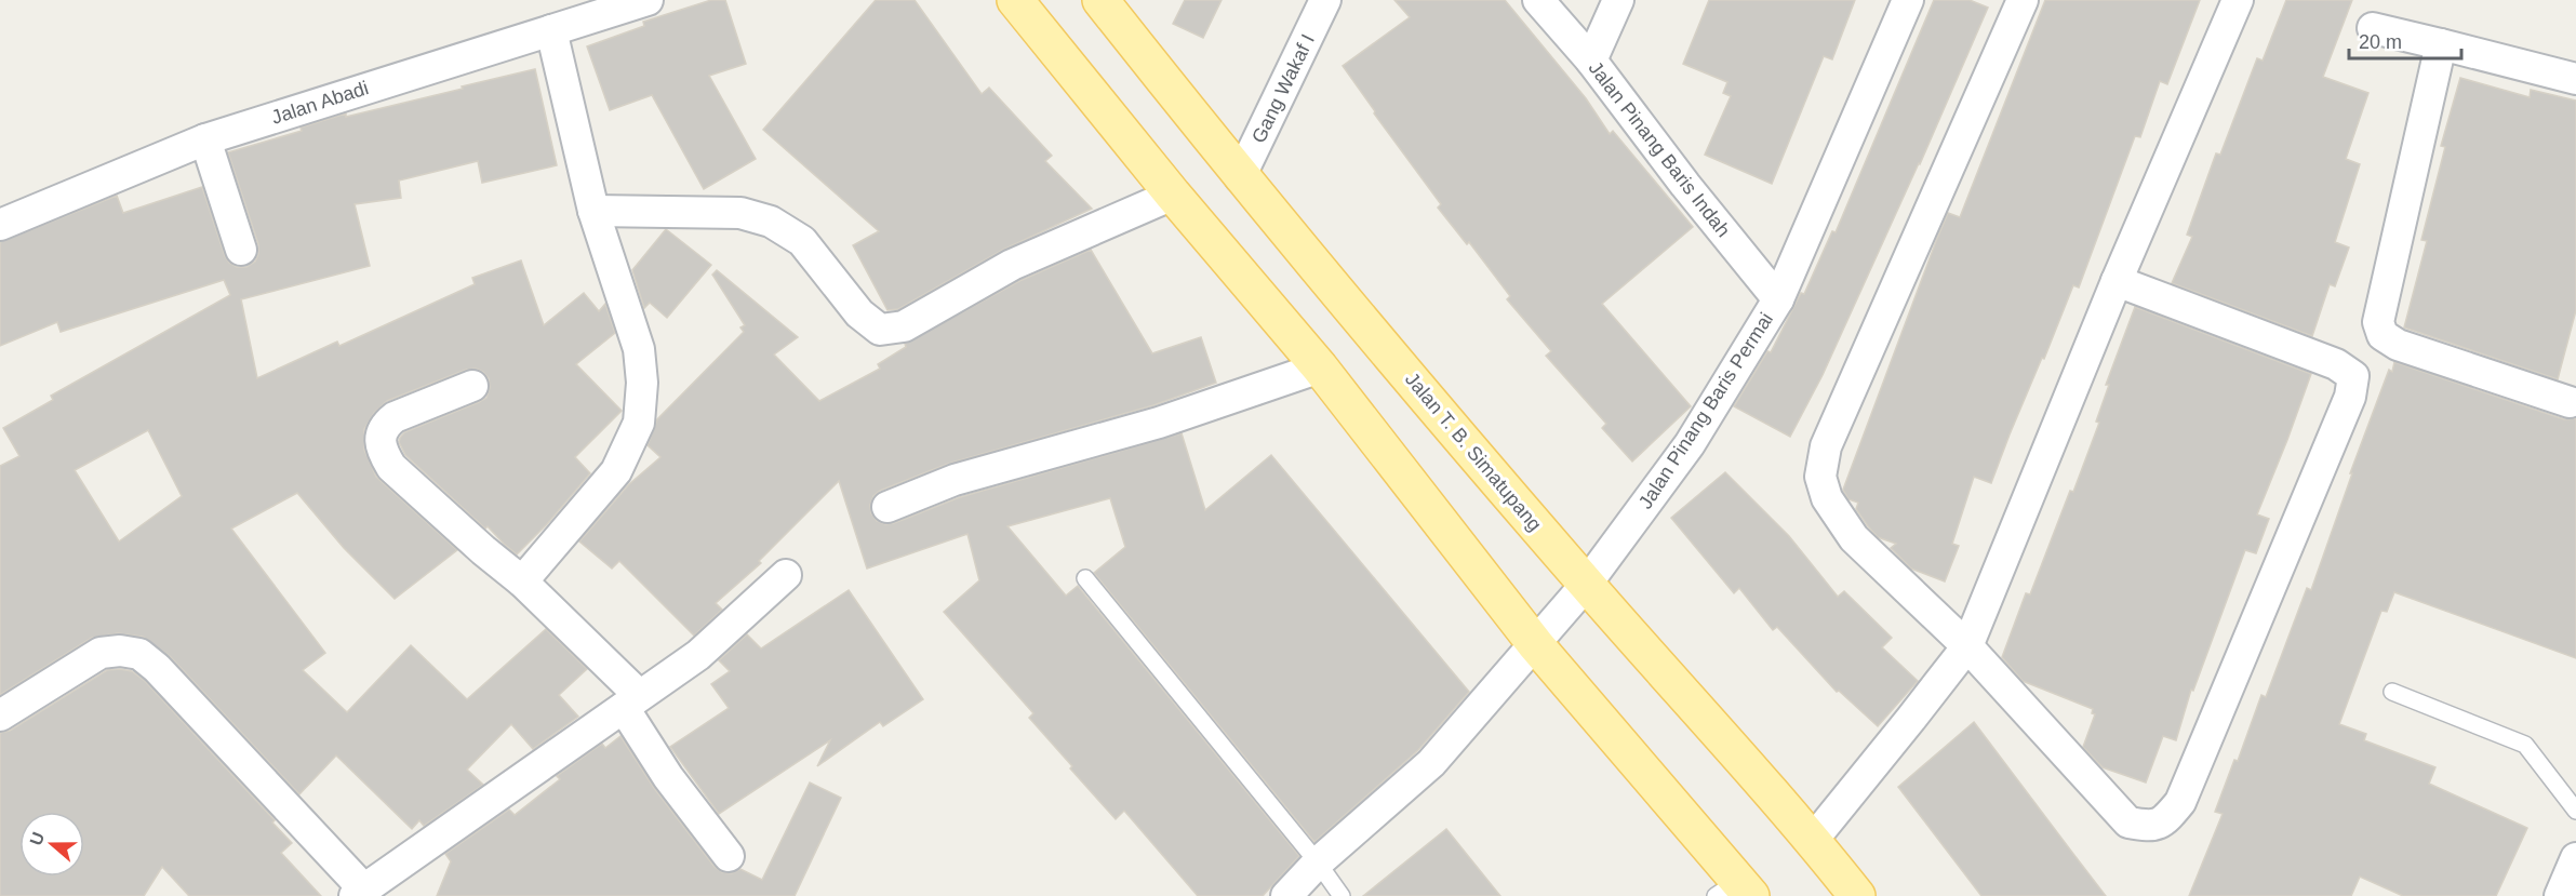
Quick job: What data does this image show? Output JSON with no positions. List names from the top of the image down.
{
  "streets": {
    "main road": ["Jalan T. B. Simatupang"],
    "street": [
      "Gang Wakaf I",
      "Jalan Abadi",
      "Jalan Pinang Baris Indah",
      "Jalan Pinang Baris Permai"
    ]
  },
  "crossings": [
    ["Gang Wakaf I", "Jalan T. B. Simatupang"],
    ["Jalan Pinang Baris Indah", "Jalan Pinang Baris Permai"],
    ["Jalan Pinang Baris Permai", "Jalan T. B. Simatupang"]
  ],
  "scale_bar": "20 m",
  "north": "left"
}
